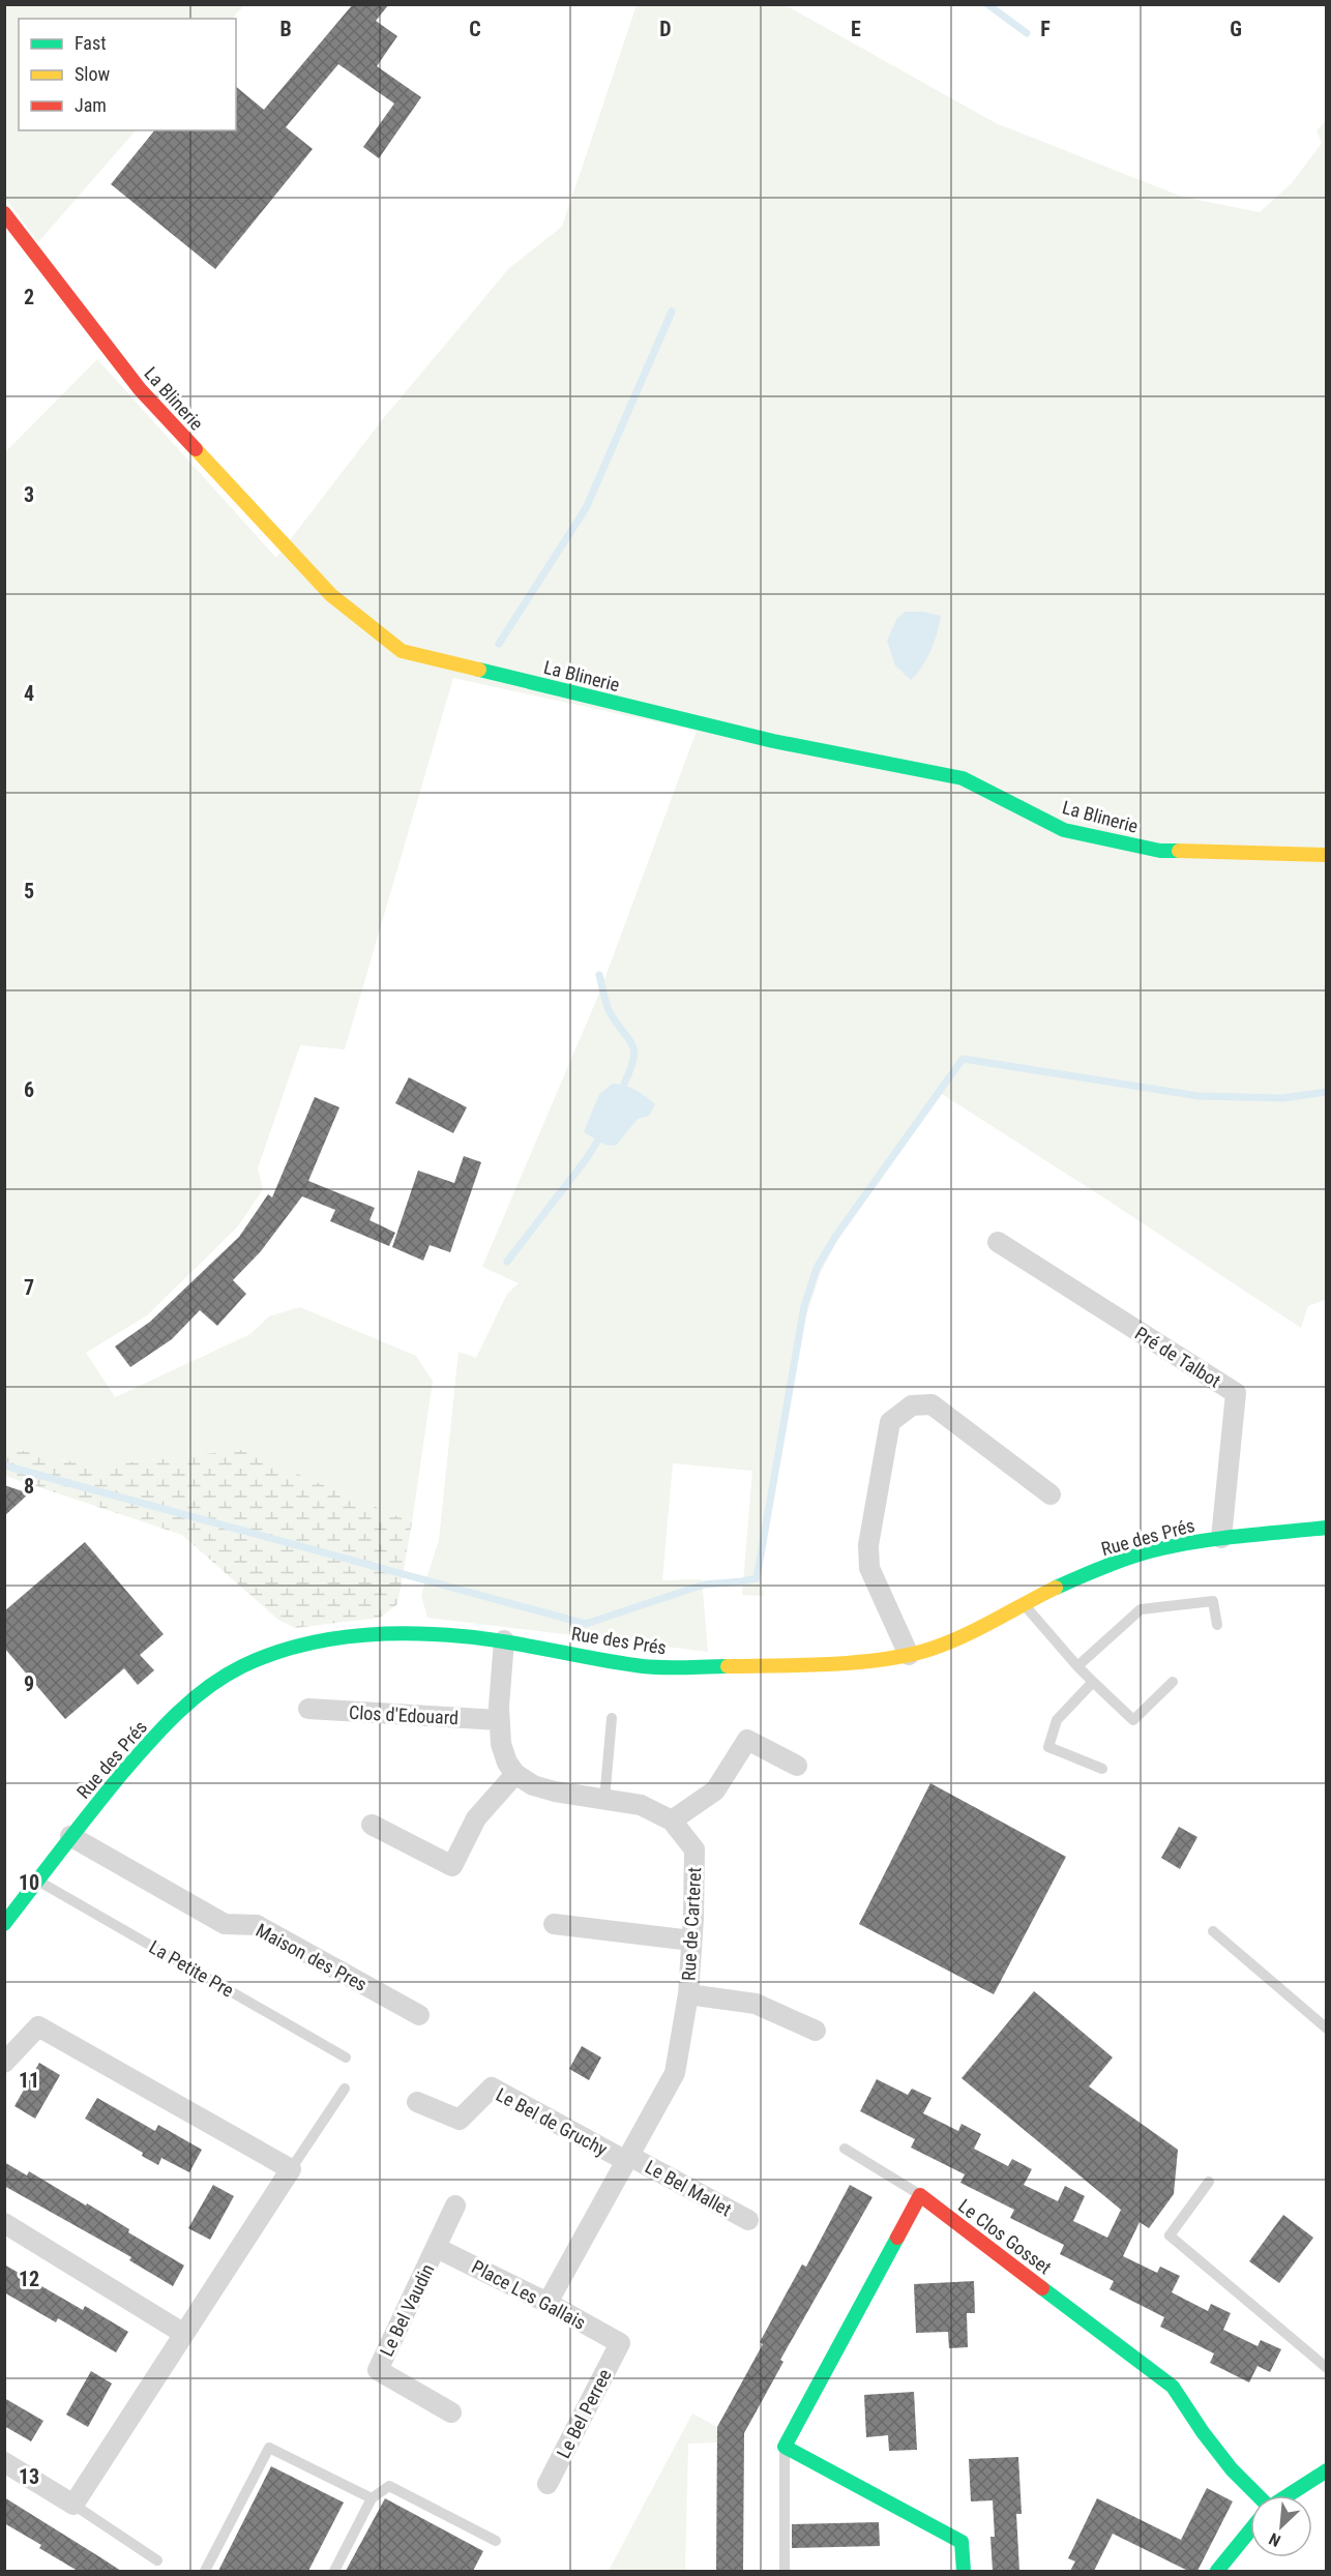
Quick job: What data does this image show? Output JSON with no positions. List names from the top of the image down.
{
  "streets": {
    "street": [
      "La Blinerie",
      "Pré de Talbot",
      "Rue des Prés",
      "Clos d'Edouard",
      "Rue de Carteret",
      "Maison des Pres",
      "Le Bel de Gruchy",
      "Le Bel Mallet",
      "Le Clos Gosset",
      "Place Les Gallais",
      "Le Bel Vaudin",
      "Le Bel Perree"
    ],
    "lane": ["La Petite Pre"]
  },
  "crossings": [
    ["Pré de Talbot", "Rue des Prés"],
    ["Rue des Prés", "Maison des Pres"],
    ["Rue des Prés", "La Petite Pre"],
    ["Rue de Carteret", "Le Bel de Gruchy"],
    ["Rue de Carteret", "Le Bel Mallet"],
    ["Rue de Carteret", "Place Les Gallais"],
    ["Le Bel de Gruchy", "Le Bel Mallet"],
    ["Place Les Gallais", "Le Bel Vaudin"],
    ["Place Les Gallais", "Le Bel Perree"]
  ],
  "legend": ["Fast", "Slow", "Jam"],
  "north": "bottom left",
  "grid": {
    "columns": [
      "B",
      "C",
      "D",
      "E",
      "F",
      "G"
    ],
    "rows": [
      "2",
      "3",
      "4",
      "5",
      "6",
      "7",
      "8",
      "9",
      "10",
      "11",
      "12",
      "13"
    ]
  }
}
